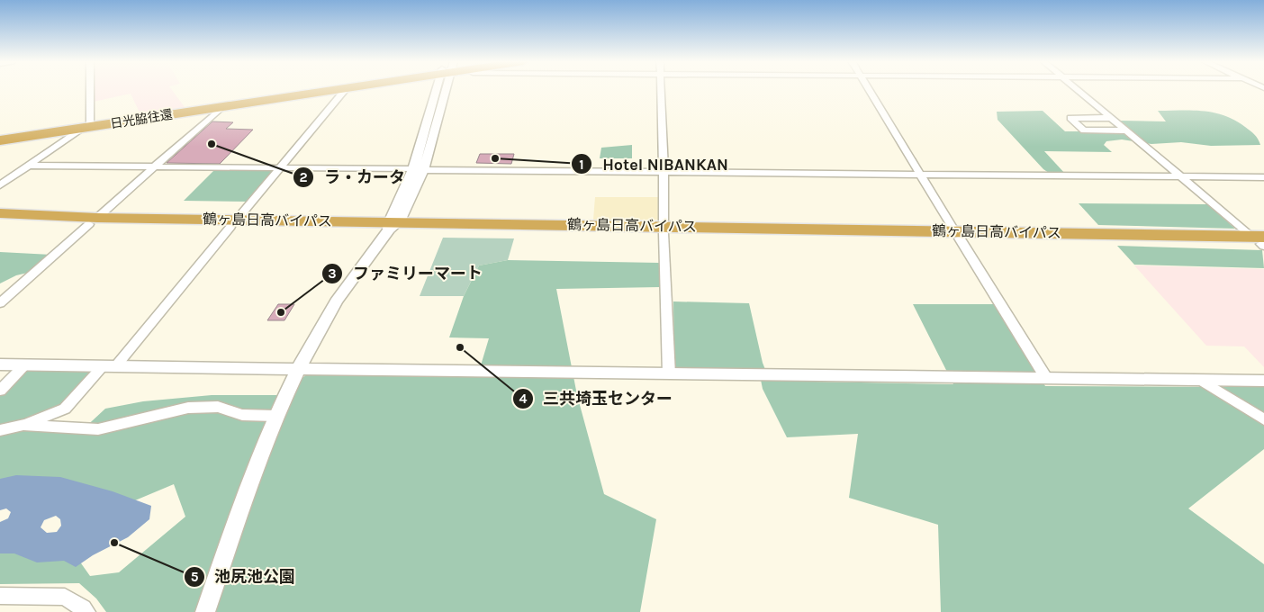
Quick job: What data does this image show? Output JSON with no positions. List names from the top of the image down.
{
  "streets": {
    "highway": ["日光脇往還", "鶴ヶ島日高バイパス"]
  },
  "places": [
    "ラ・カータ",
    "Hotel NIBANKAN",
    "ファミリーマート",
    "三共埼玉センター",
    "池尻池公園"
  ]
}
